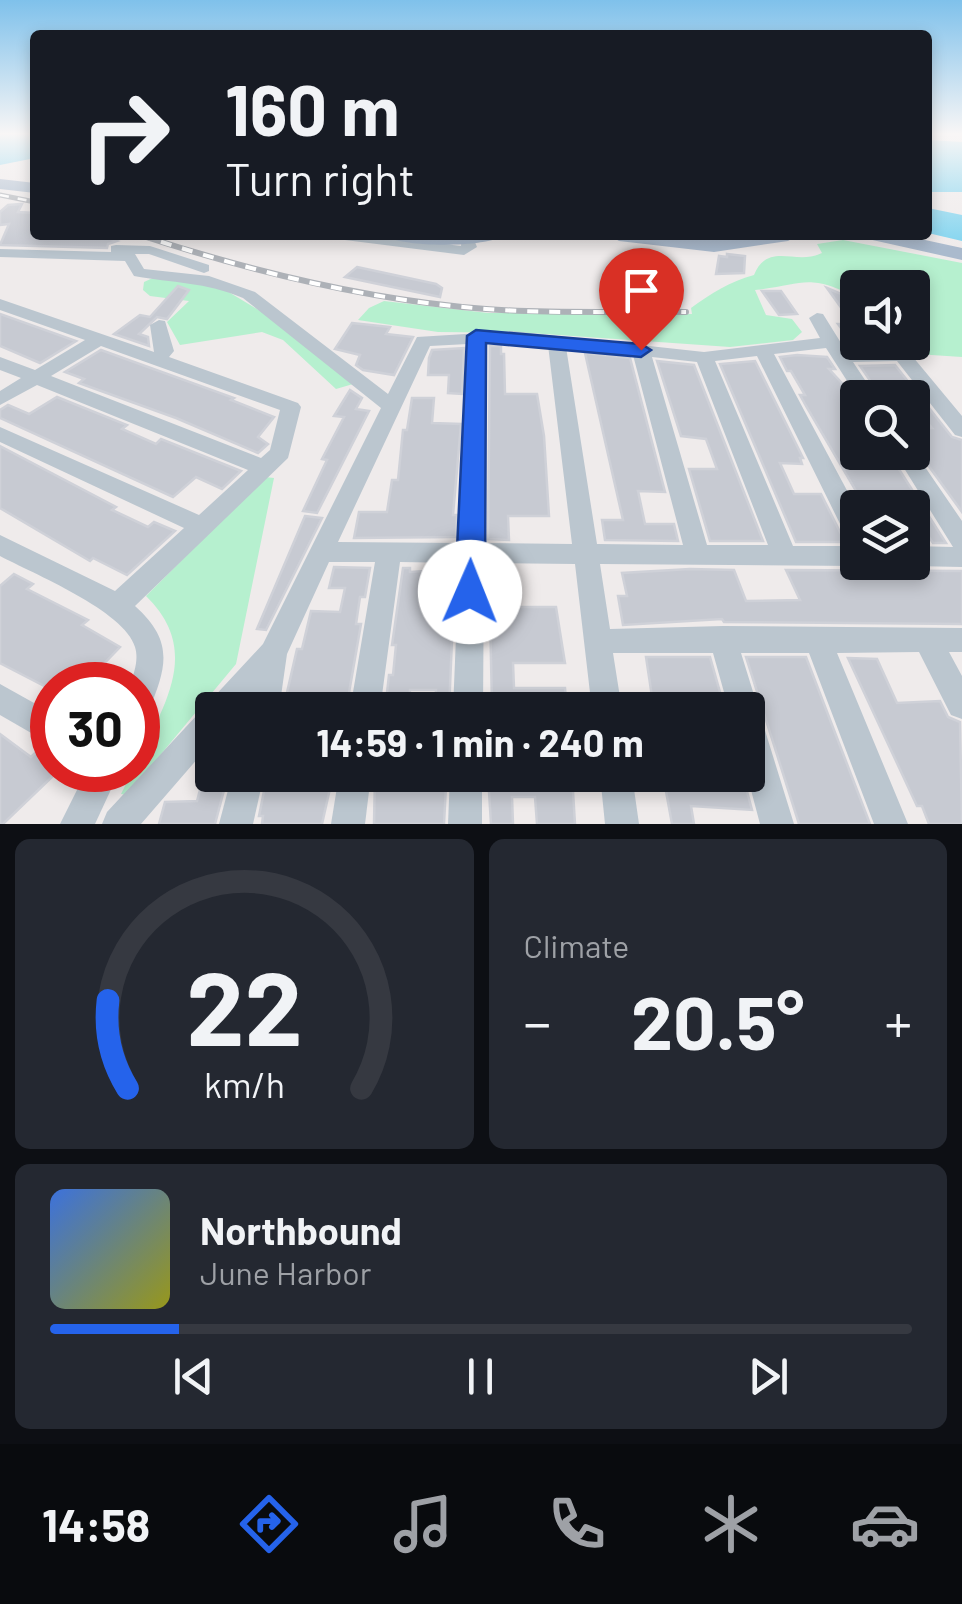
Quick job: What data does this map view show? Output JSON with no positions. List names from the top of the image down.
{
  "page": {
    "turn": ["160 m", "Turn right"],
    "limit": "30",
    "trip": "14:59 · 1 min · 240 m",
    "tile": "Climate",
    "heat": ["−", "20.5°", "+"],
    "song": ["Northbound", "June Harbor"],
    "tabs": "14:58",
    "gauge": ["22", "km/h"]
  }
}
